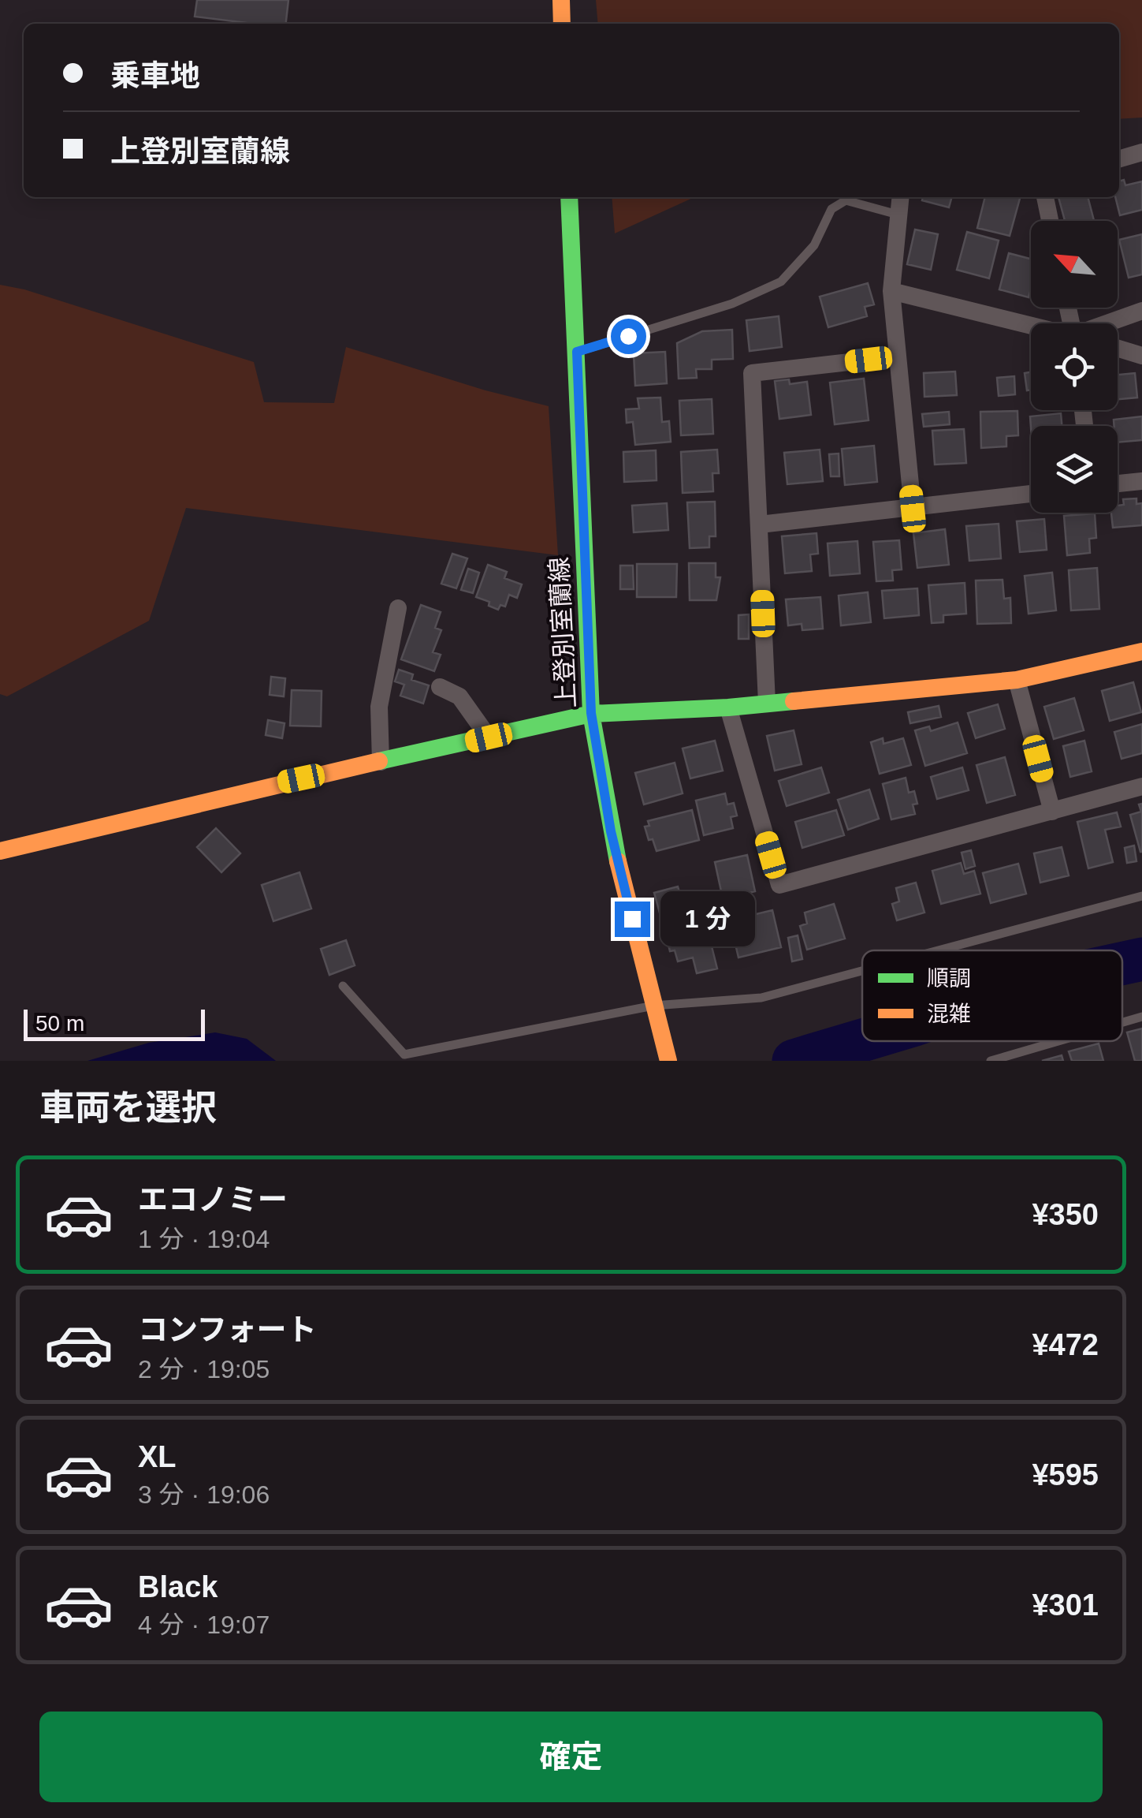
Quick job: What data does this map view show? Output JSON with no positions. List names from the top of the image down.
{
  "streets": {
    "street": ["上登別室蘭線"]
  },
  "legend": ["順調", "混雑"],
  "scale_bar": "50 m",
  "north": "top left",
  "page": {
    "banner": ["乗車地", "上登別室蘭線"],
    "bubble": "1 分",
    "scale": "50 m",
    "heading": "車両を選択",
    "list": [
      {
        "name": "エコノミー",
        "note": "1 分 · 19:04",
        "value": "¥350"
      },
      {
        "name": "コンフォート",
        "note": "2 分 · 19:05",
        "value": "¥472"
      },
      {
        "name": "XL",
        "note": "3 分 · 19:06",
        "value": "¥595"
      },
      {
        "name": "Black",
        "note": "4 分 · 19:07",
        "value": "¥301"
      }
    ],
    "buttons": "確定"
  }
}
